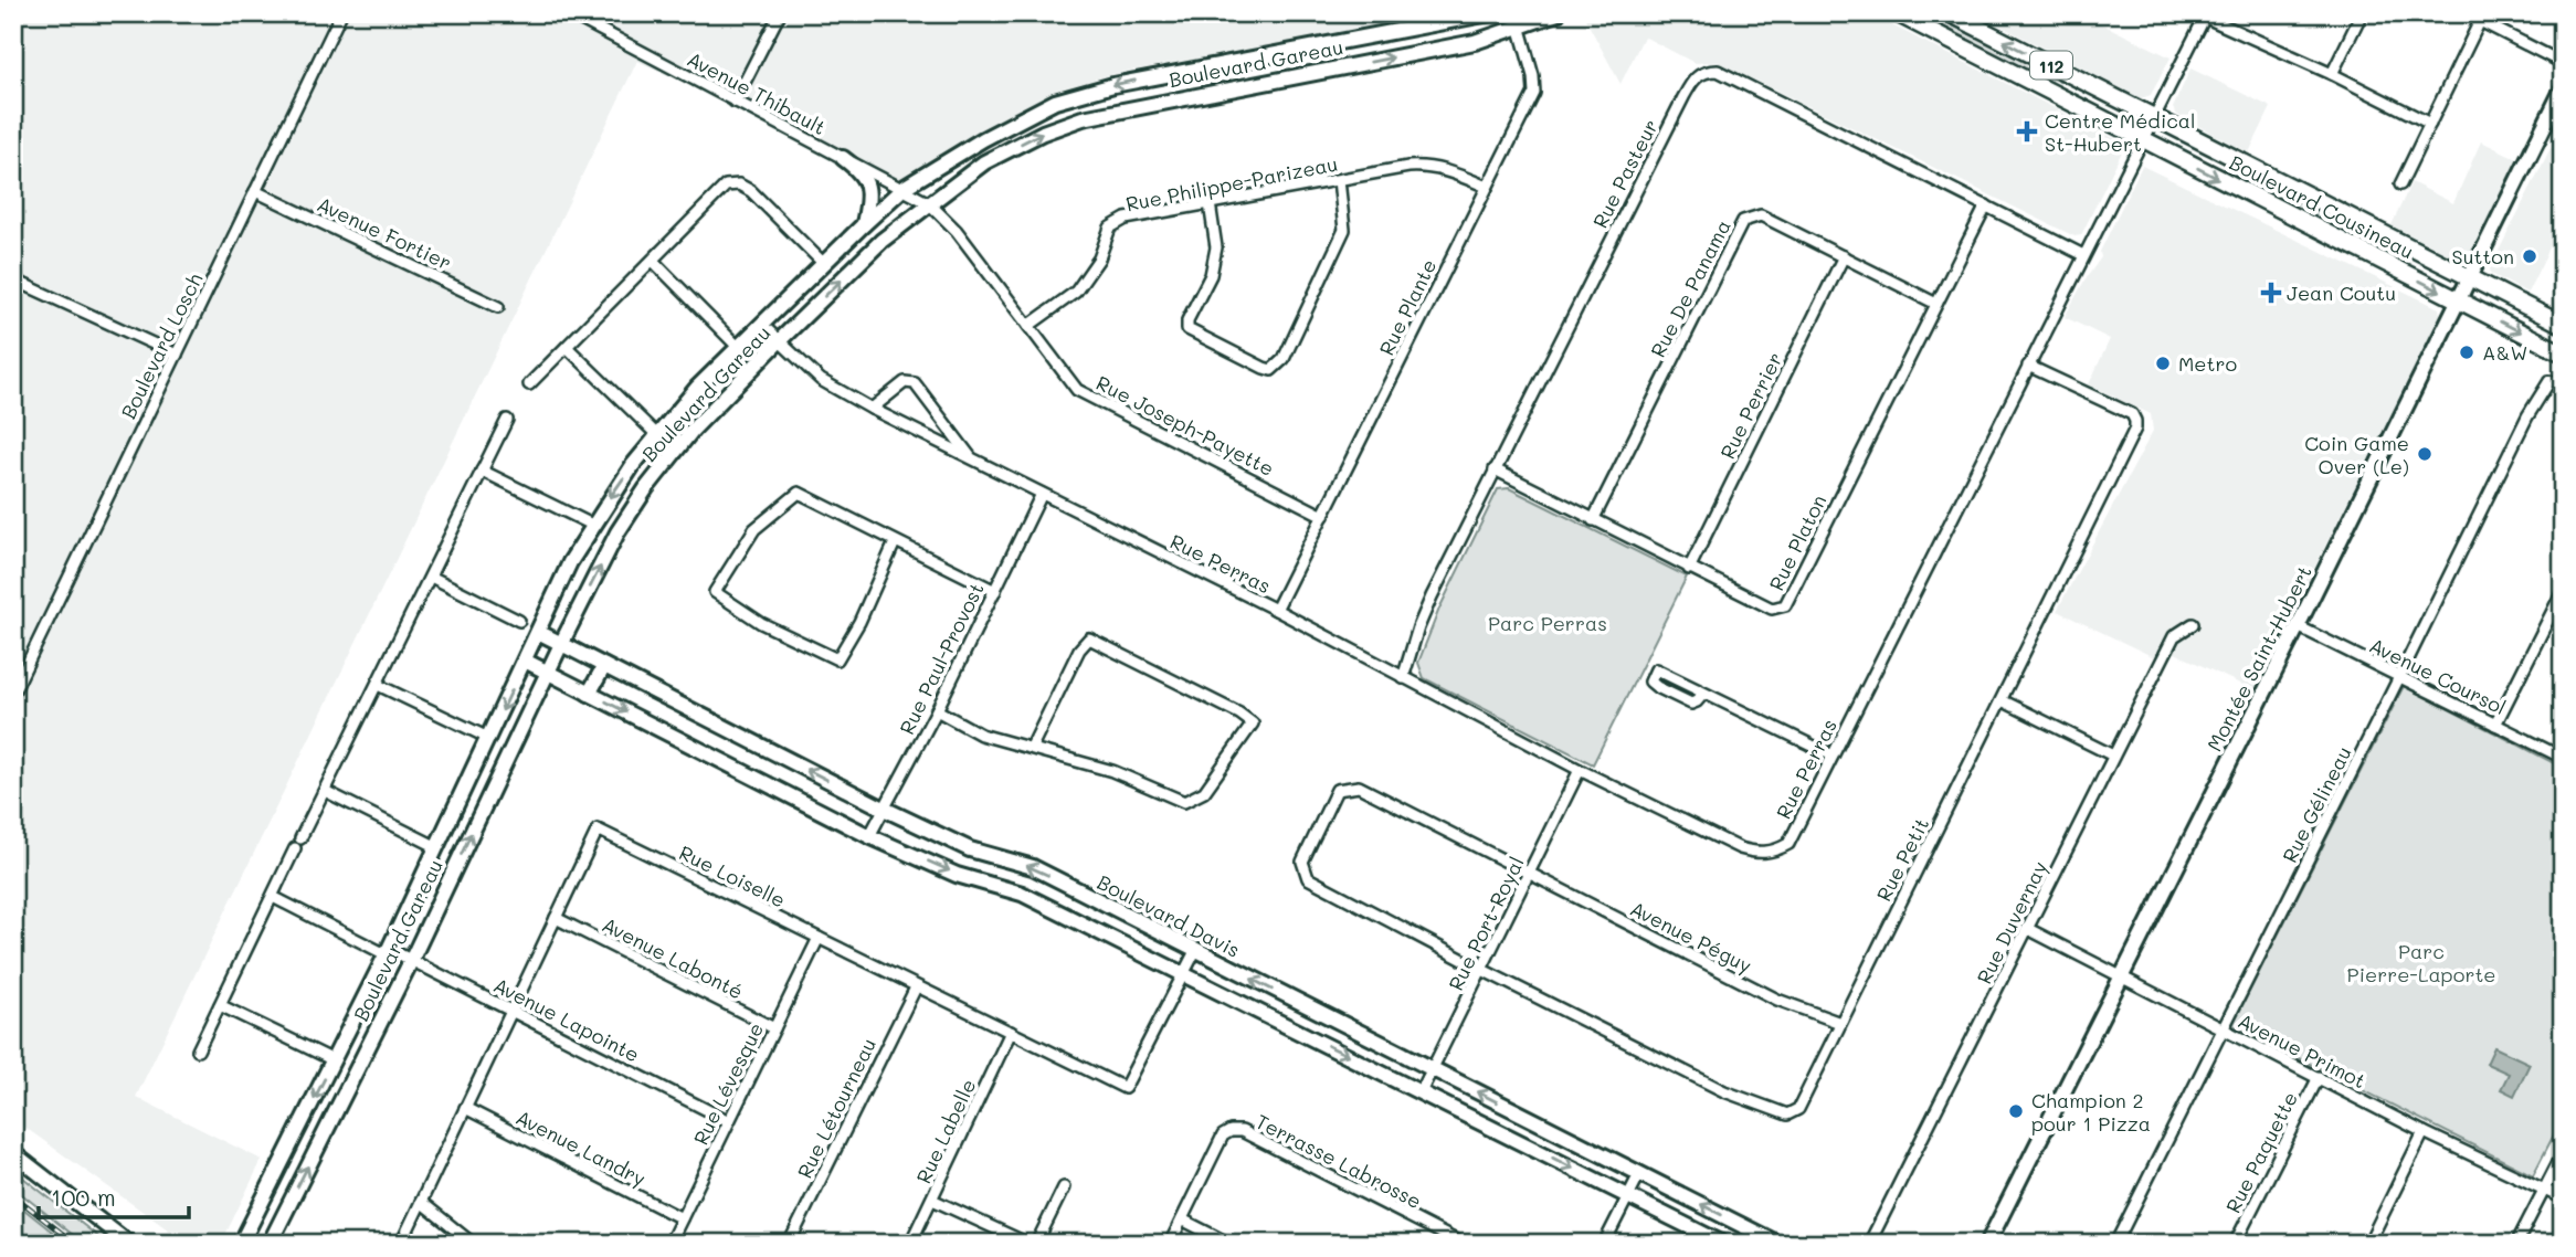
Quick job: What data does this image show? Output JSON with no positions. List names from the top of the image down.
{
  "streets": {
    "main road": ["112", "Boulevard Cousineau"],
    "street": [
      "Boulevard Gareau",
      "Avenue Thibault",
      "Rue Pasteur",
      "Rue Philippe-Parizeau",
      "Avenue Fortier",
      "Rue De Panama",
      "Rue Plante",
      "Boulevard Losch",
      "Rue Perrier",
      "Rue Joseph-Payette",
      "Rue Platon",
      "Rue Perras",
      "Rue Paul-Provost",
      "Montée Saint-Hubert",
      "Avenue Coursol",
      "Rue Gélineau",
      "Rue Petit",
      "Rue Loiselle",
      "Boulevard Davis",
      "Rue Duvernay",
      "Rue Port-Royal",
      "Avenue Péguy",
      "Avenue Labonté",
      "Avenue Lapointe",
      "Avenue Primot",
      "Rue Lévesque",
      "Rue Létourneau",
      "Rue Labelle",
      "Avenue Landry",
      "Rue Paquette",
      "Terrasse Labrosse"
    ]
  },
  "crossings": [
    ["Boulevard Gareau", "Avenue Thibault"],
    ["Boulevard Gareau", "Rue Plante"],
    ["Boulevard Gareau", "Rue Joseph-Payette"],
    ["Boulevard Gareau", "Rue Perras"],
    ["Boulevard Gareau", "Boulevard Davis"],
    ["Boulevard Gareau", "Avenue Lapointe"],
    ["Avenue Thibault", "Rue Joseph-Payette"],
    ["Rue Pasteur", "Rue Platon"],
    ["Rue Pasteur", "Rue Perras"],
    ["Rue Philippe-Parizeau", "Rue Plante"],
    ["Rue Philippe-Parizeau", "Rue Joseph-Payette"],
    ["Boulevard Cousineau", "Rue Perras"],
    ["Boulevard Cousineau", "Montée Saint-Hubert"],
    ["Avenue Fortier", "Boulevard Losch"],
    ["Rue De Panama", "Rue Perrier"],
    ["Rue De Panama", "Rue Platon"],
    ["Rue Plante", "Rue Joseph-Payette"],
    ["Rue Plante", "Rue Perras"],
    ["Rue Perrier", "Rue Platon"],
    ["Rue Perras", "Rue Paul-Provost"],
    ["Rue Perras", "Rue Petit"],
    ["Rue Perras", "Rue Port-Royal"],
    ["Rue Paul-Provost", "Boulevard Davis"],
    ["Montée Saint-Hubert", "Avenue Coursol"],
    ["Montée Saint-Hubert", "Avenue Primot"],
    ["Avenue Coursol", "Rue Gélineau"],
    ["Rue Gélineau", "Avenue Primot"],
    ["Rue Petit", "Rue Port-Royal"],
    ["Rue Petit", "Avenue Péguy"],
    ["Rue Loiselle", "Boulevard Davis"],
    ["Rue Loiselle", "Avenue Labonté"],
    ["Rue Loiselle", "Avenue Lapointe"],
    ["Rue Loiselle", "Rue Lévesque"],
    ["Rue Loiselle", "Rue Létourneau"],
    ["Rue Loiselle", "Rue Labelle"],
    ["Rue Loiselle", "Avenue Landry"],
    ["Boulevard Davis", "Rue Port-Royal"],
    ["Rue Duvernay", "Avenue Primot"],
    ["Rue Port-Royal", "Avenue Péguy"],
    ["Avenue Labonté", "Rue Lévesque"],
    ["Avenue Lapointe", "Rue Lévesque"],
    ["Avenue Primot", "Rue Paquette"],
    ["Rue Lévesque", "Avenue Landry"]
  ],
  "parks": ["Parc Perras", "Parc Pierre-Laporte"],
  "places": {
    "health": ["Centre Médical St-Hubert", "Jean Coutu"],
    "other": [
      "Sutton",
      "A&W",
      "Metro",
      "Coin Game Over (Le)",
      "Champion 2 pour 1 Pizza"
    ]
  },
  "scale_bar": "100 m"
}
